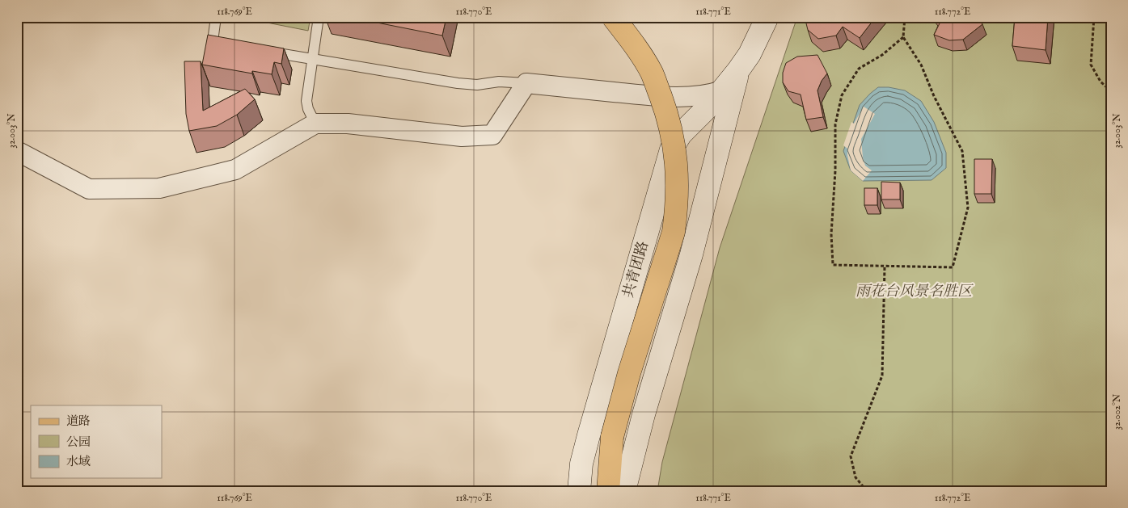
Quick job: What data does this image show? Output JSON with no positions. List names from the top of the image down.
{
  "streets": {
    "street": ["共青团路"]
  },
  "parks": ["雨花台风景名胜区"],
  "legend": ["道路", "公园", "水域"],
  "coordinates": [
    "118.769°E",
    "118.770°E",
    "118.771°E",
    "118.772°E",
    "32.003°N",
    "32.002°N"
  ]
}
